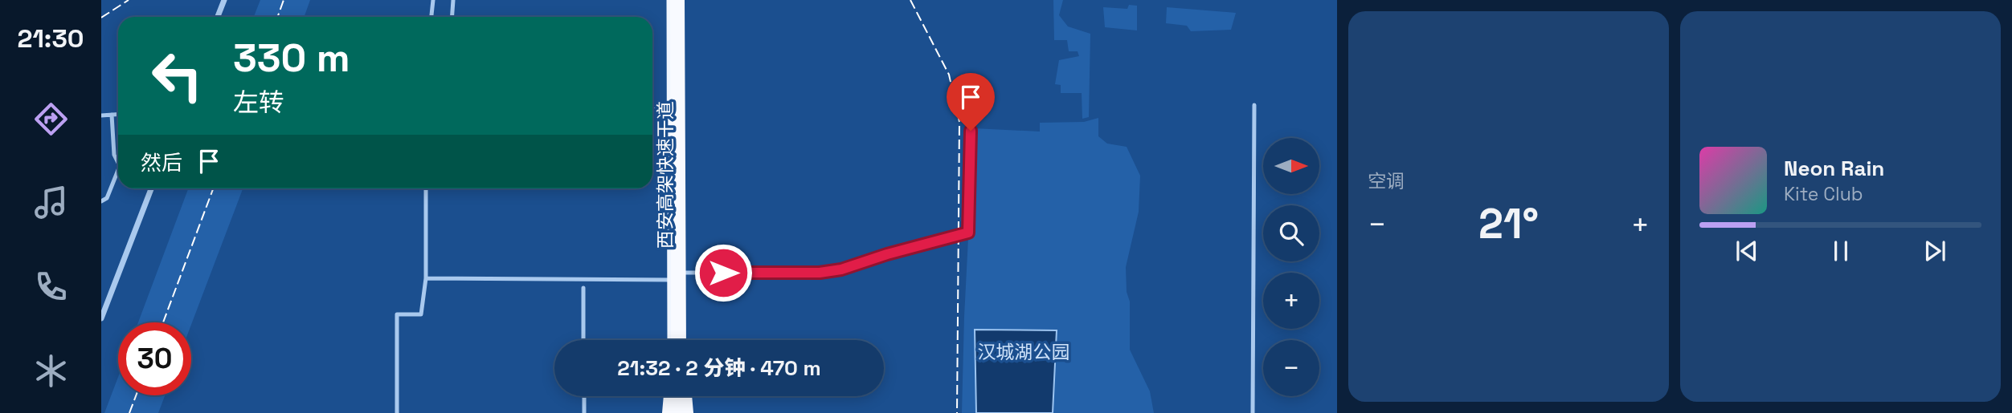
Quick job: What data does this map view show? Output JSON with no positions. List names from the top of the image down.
{
  "streets": {
    "highway": ["西安高架快速干道"]
  },
  "parks": ["汉城湖公园"],
  "north": "right",
  "page": {
    "tabs": "21:30",
    "tile": "空调",
    "turn": ["330 m", "左转"],
    "then": "然后",
    "map_buttons": ["+", "−"],
    "song": ["Neon Rain", "Kite Club"],
    "heat": ["−", "21°", "+"],
    "limit": "30",
    "trip": "21:32 · 2 分钟 · 470 m"
  }
}
